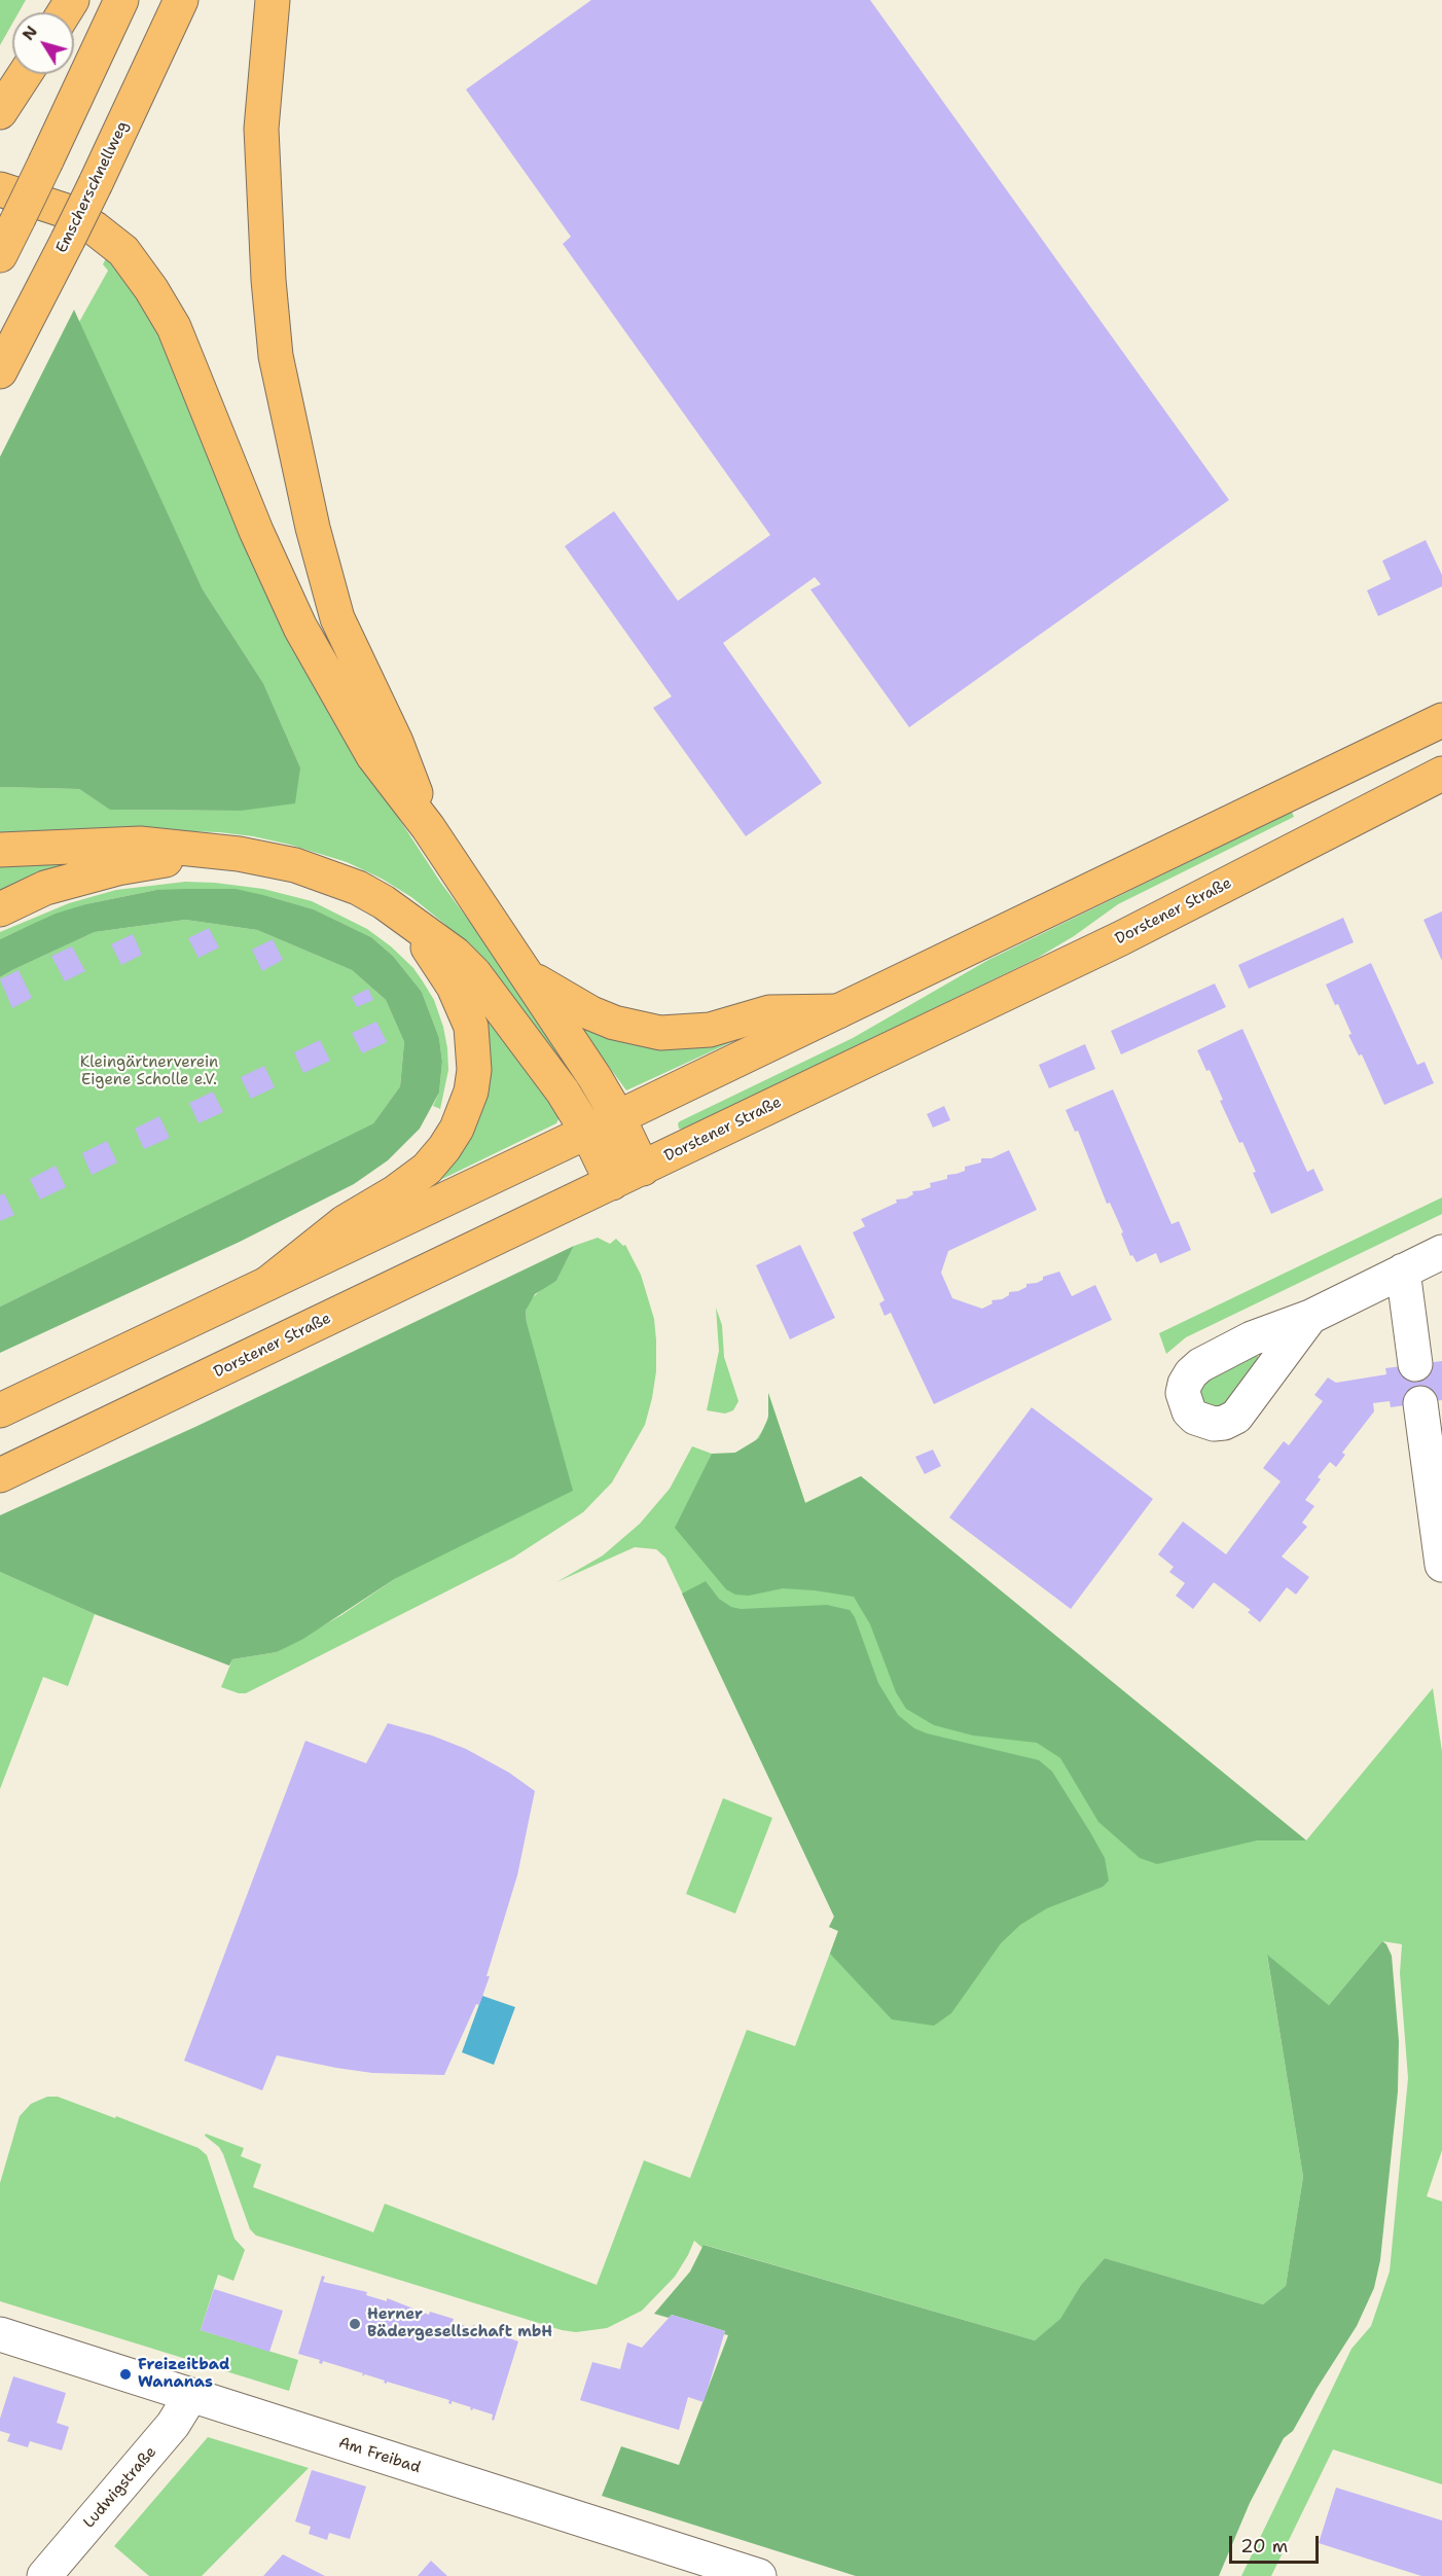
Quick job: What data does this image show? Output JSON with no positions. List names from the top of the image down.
{
  "streets": {
    "main road": ["Emscherschnellweg", "Dorstener Straße"],
    "street": ["Am Freibad", "Ludwigstraße"]
  },
  "crossings": [
    ["Am Freibad", "Ludwigstraße"]
  ],
  "parks": ["Kleingärtnerverein Eigene Scholle e.V."],
  "places": ["Herner Bädergesellschaft mbH", "Freizeitbad Wananas"],
  "scale_bar": "20 m",
  "north": "top left"
}
